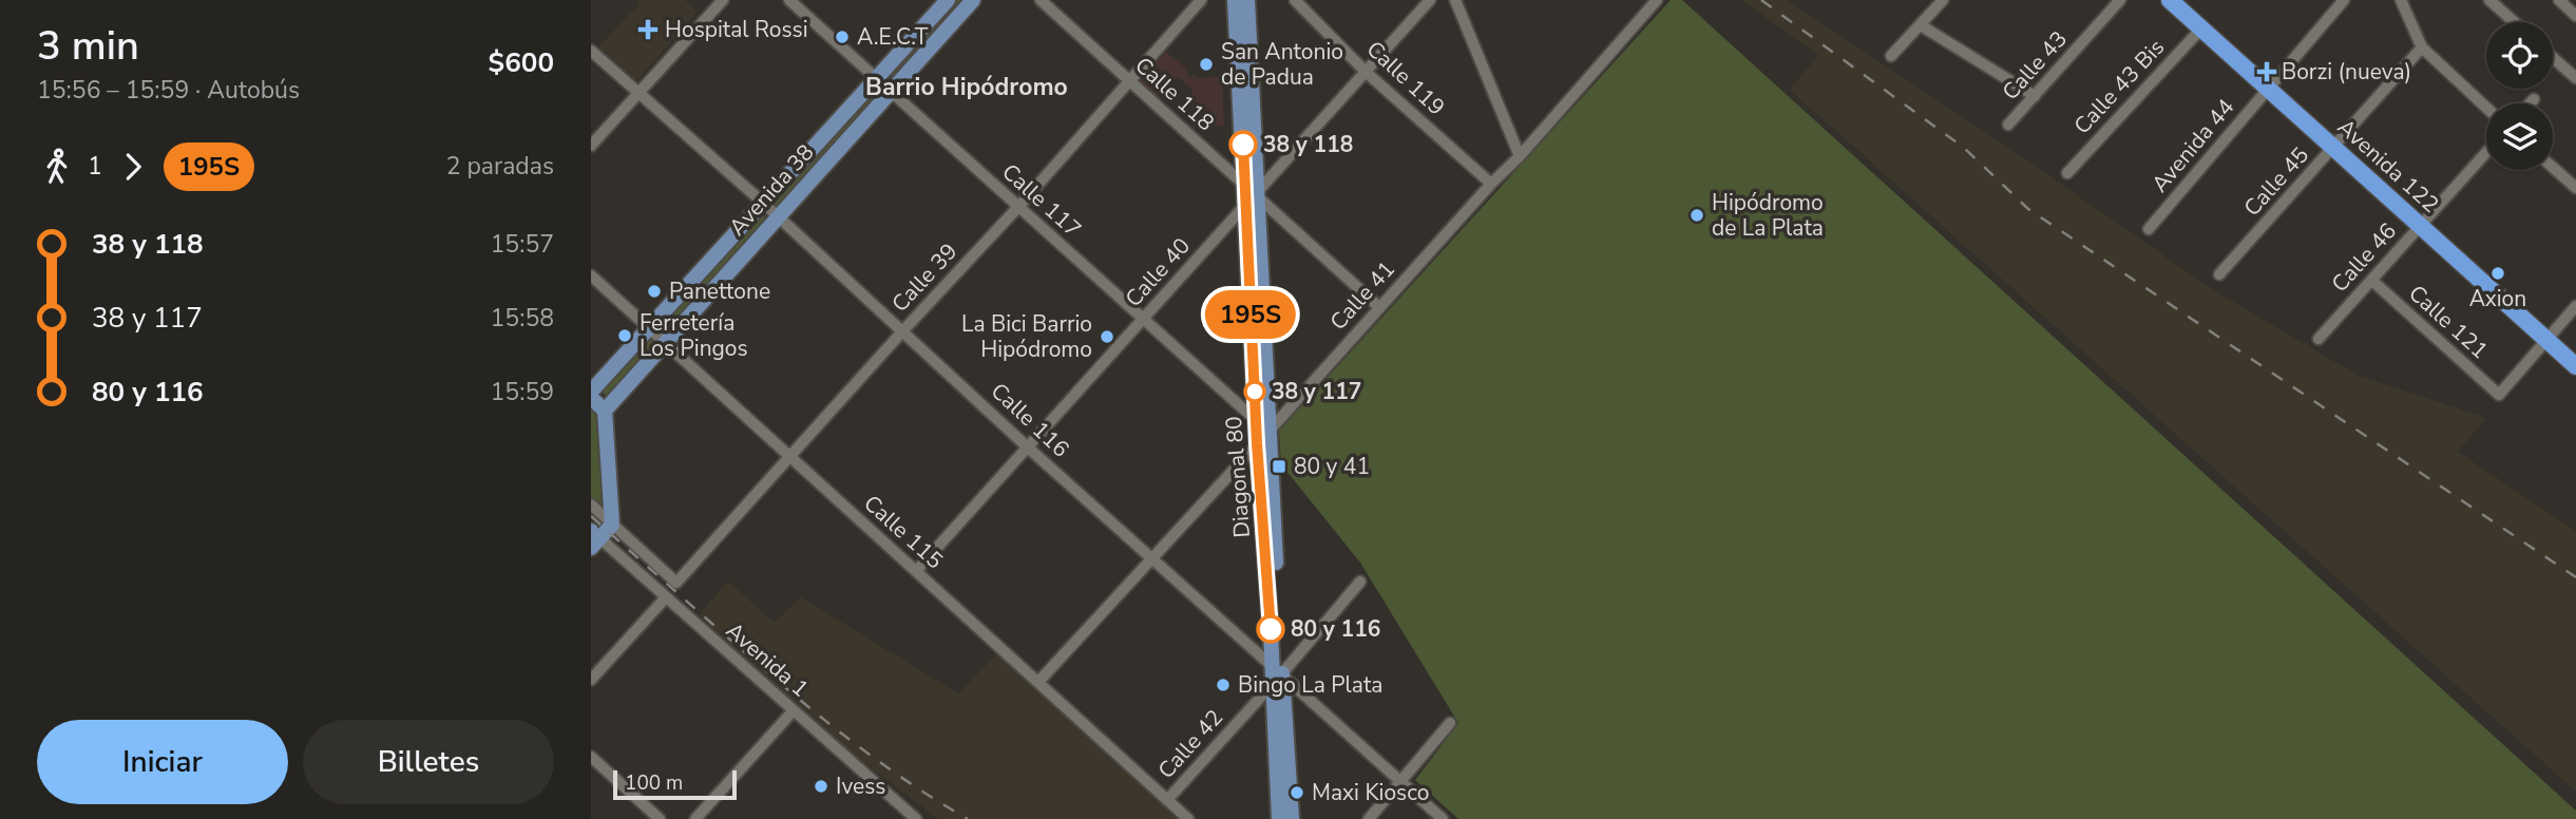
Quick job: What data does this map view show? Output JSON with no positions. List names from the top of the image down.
{
  "streets": {
    "highway": ["Avenida 122"],
    "main road": ["Avenida 38", "Diagonal 80"],
    "street": [
      "Calle 43",
      "Calle 119",
      "Calle 43 Bis",
      "Calle 118",
      "Avenida 44",
      "Calle 45",
      "Calle 117",
      "Calle 46",
      "Calle 40",
      "Calle 39",
      "Calle 41",
      "Calle 121",
      "Calle 116",
      "Calle 115",
      "Avenida 1",
      "Calle 42"
    ]
  },
  "crossings": [
    ["Calle 119", "Calle 40"],
    ["Calle 119", "Calle 41"],
    ["Calle 43 Bis", "Avenida 122"],
    ["Calle 118", "Calle 40"],
    ["Calle 118", "Calle 39"],
    ["Calle 118", "Calle 41"],
    ["Calle 118", "Diagonal 80"],
    ["Avenida 44", "Avenida 122"],
    ["Avenida 122", "Calle 45"],
    ["Avenida 122", "Calle 46"],
    ["Avenida 122", "Calle 121"],
    ["Avenida 38", "Calle 117"],
    ["Avenida 38", "Calle 116"],
    ["Avenida 38", "Calle 115"],
    ["Calle 117", "Calle 40"],
    ["Calle 117", "Calle 39"],
    ["Calle 117", "Calle 41"],
    ["Calle 117", "Diagonal 80"],
    ["Calle 46", "Calle 121"],
    ["Calle 40", "Calle 116"],
    ["Calle 40", "Diagonal 80"],
    ["Calle 40", "Calle 115"],
    ["Calle 39", "Calle 116"],
    ["Calle 39", "Calle 115"],
    ["Calle 41", "Diagonal 80"],
    ["Calle 116", "Diagonal 80"],
    ["Calle 116", "Calle 42"],
    ["Diagonal 80", "Calle 42"],
    ["Calle 115", "Calle 42"]
  ],
  "districts": ["Barrio Hipódromo"],
  "places": {
    "health": ["Hospital Rossi", "Borzi (nueva)"],
    "other": [
      "A.E.C.T",
      "San Antonio de Padua",
      "38 y 118",
      "Hipódromo de La Plata",
      "Axion",
      "Panettone",
      "Ferretería Los Pingos",
      "La Bici Barrio Hipódromo",
      "38 y 117",
      "80 y 116",
      "Bingo La Plata",
      "Ivess",
      "Maxi Kiosco"
    ],
    "transit": ["80 y 41"]
  },
  "lines": ["bus line 195S"],
  "scale_bar": "100 m",
  "page": {
    "heading": ["3 min", "15:56 – 15:59 · Autobús", "$600"],
    "on_map": "195S",
    "legs": ["1", "195S", "2 paradas"],
    "list": [
      {
        "name": "38 y 118",
        "value": "15:57"
      },
      {
        "name": "38 y 117",
        "value": "15:58"
      },
      {
        "name": "80 y 116",
        "value": "15:59"
      }
    ],
    "buttons": ["Iniciar", "Billetes"],
    "scale": "100 m"
  }
}
